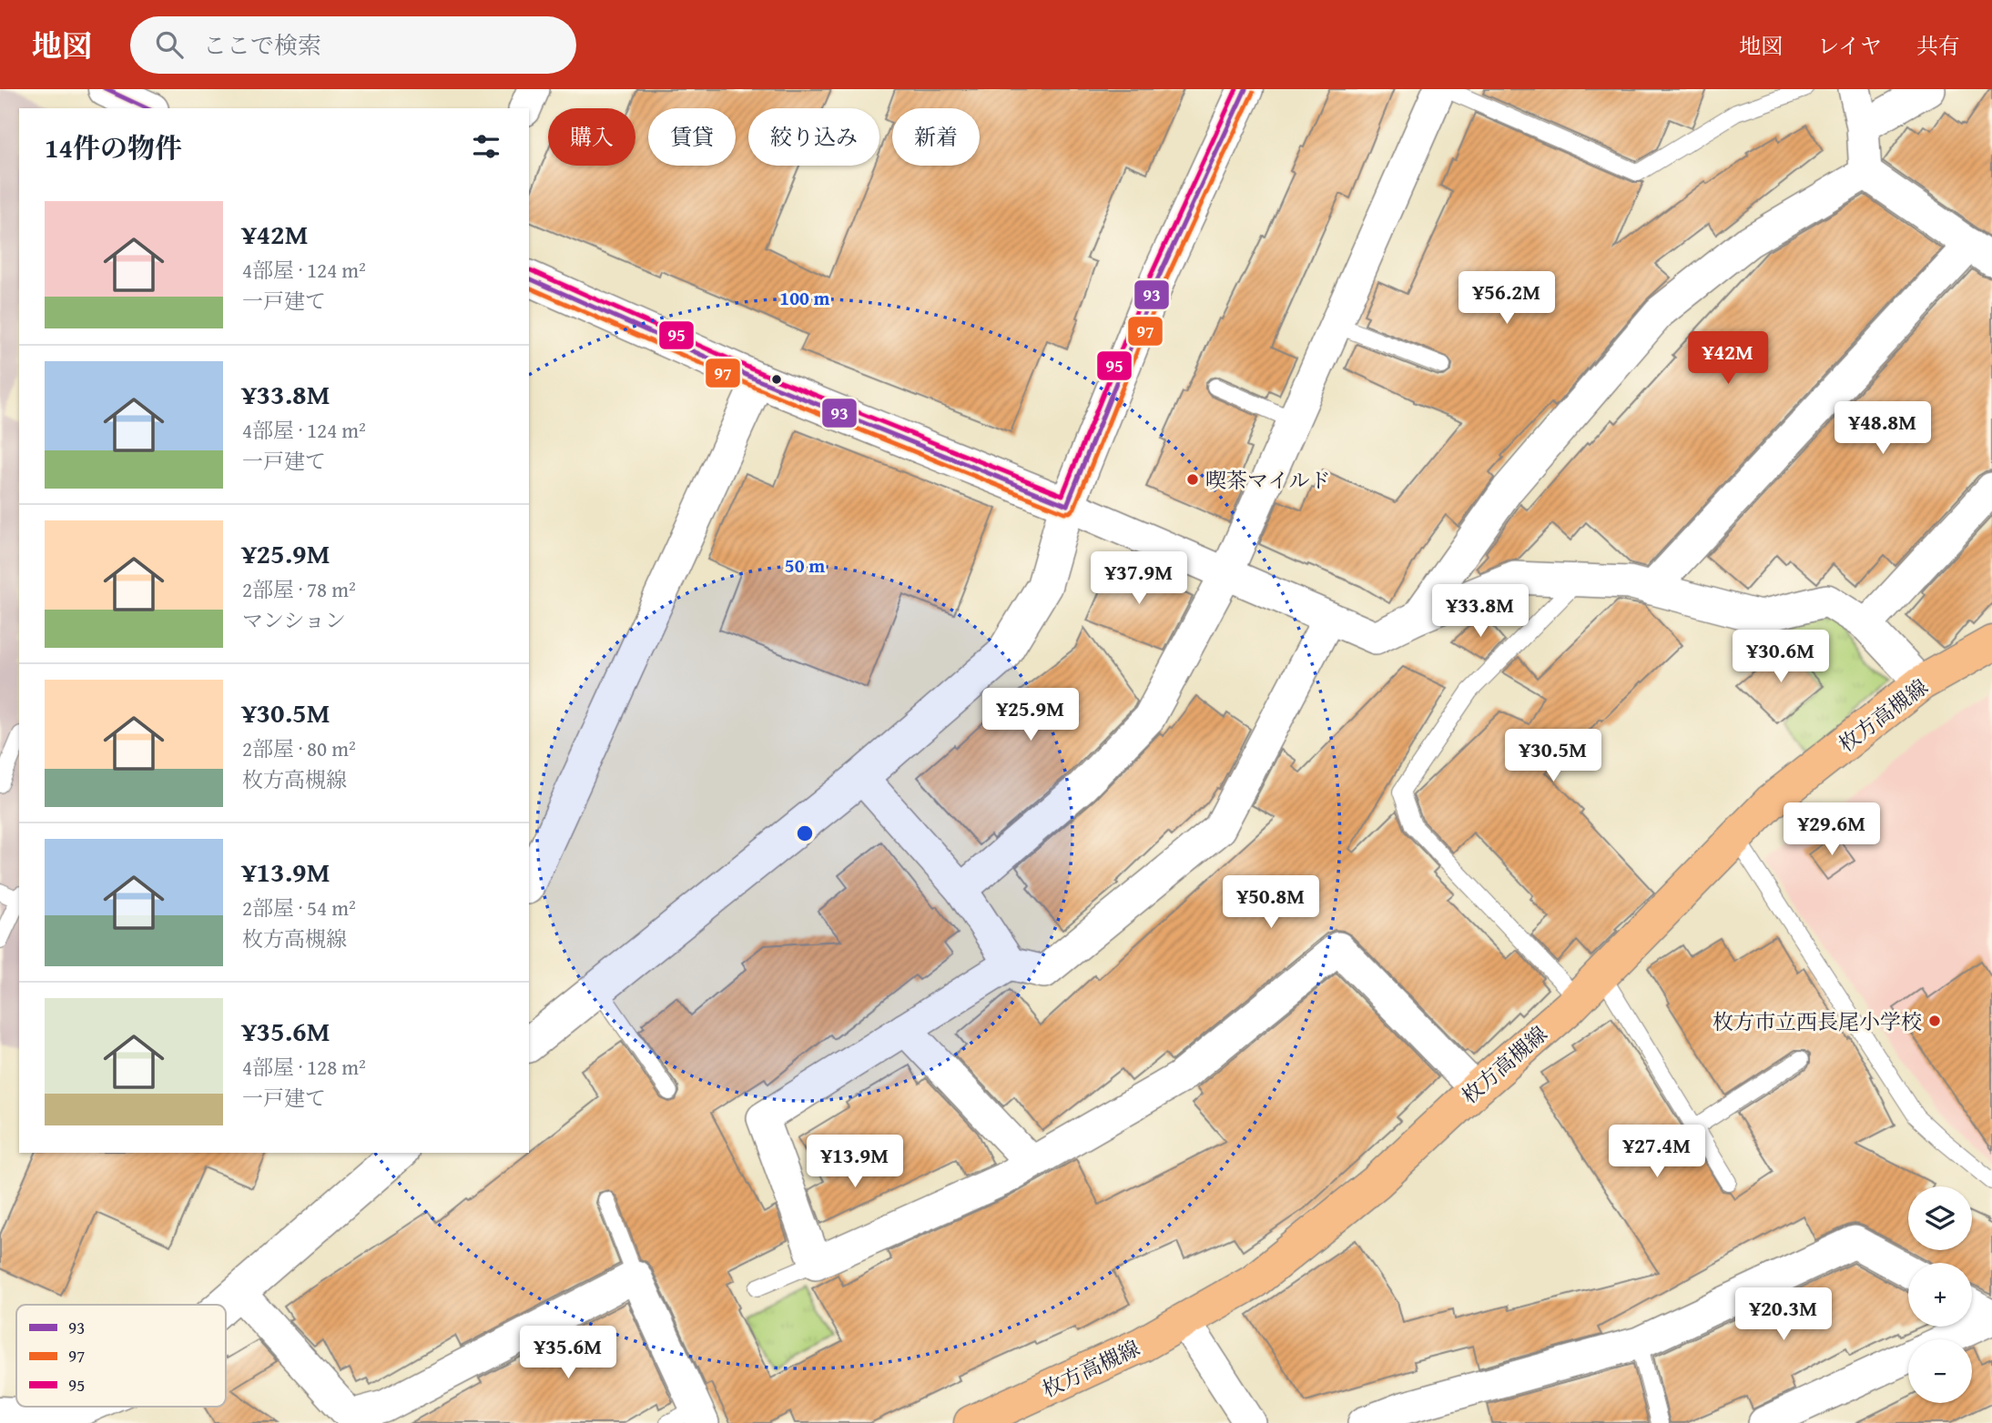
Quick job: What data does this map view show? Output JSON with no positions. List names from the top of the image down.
{
  "streets": {
    "main road": ["枚方高槻線"]
  },
  "places": ["喫茶マイルド", "枚方市立西長尾小学校"],
  "lines": ["transit line 93", "transit line 95", "transit line 97"],
  "legend": ["93", "97", "95"],
  "page": {
    "header": "地図",
    "search": "ここで検索",
    "nav": ["地図", "レイヤ", "共有"],
    "chip": [
      "購入",
      "賃貸",
      "絞り込み",
      "新着"
    ],
    "heading": "14件の物件",
    "list": [
      {
        "name": "¥42M",
        "note": "4部屋 · 124 m² · 一戸建て"
      },
      {
        "name": "¥33.8M",
        "note": "4部屋 · 124 m² · 一戸建て"
      },
      {
        "name": "¥25.9M",
        "note": "2部屋 · 78 m² · マンション"
      },
      {
        "name": "¥30.5M",
        "note": "2部屋 · 80 m² · 枚方高槻線"
      },
      {
        "name": "¥13.9M",
        "note": "2部屋 · 54 m² · 枚方高槻線"
      },
      {
        "name": "¥35.6M",
        "note": "4部屋 · 128 m² · 一戸建て"
      }
    ],
    "price": [
      "¥56.2M",
      "¥42M",
      "¥48.8M",
      "¥37.9M",
      "¥33.8M",
      "¥30.6M",
      "¥25.9M",
      "¥30.5M",
      "¥29.6M",
      "¥50.8M",
      "¥27.4M",
      "¥13.9M",
      "¥20.3M",
      "¥35.6M"
    ],
    "map_buttons": ["+", "−"]
  },
  "rings": ["100 m", "50 m"]
}
